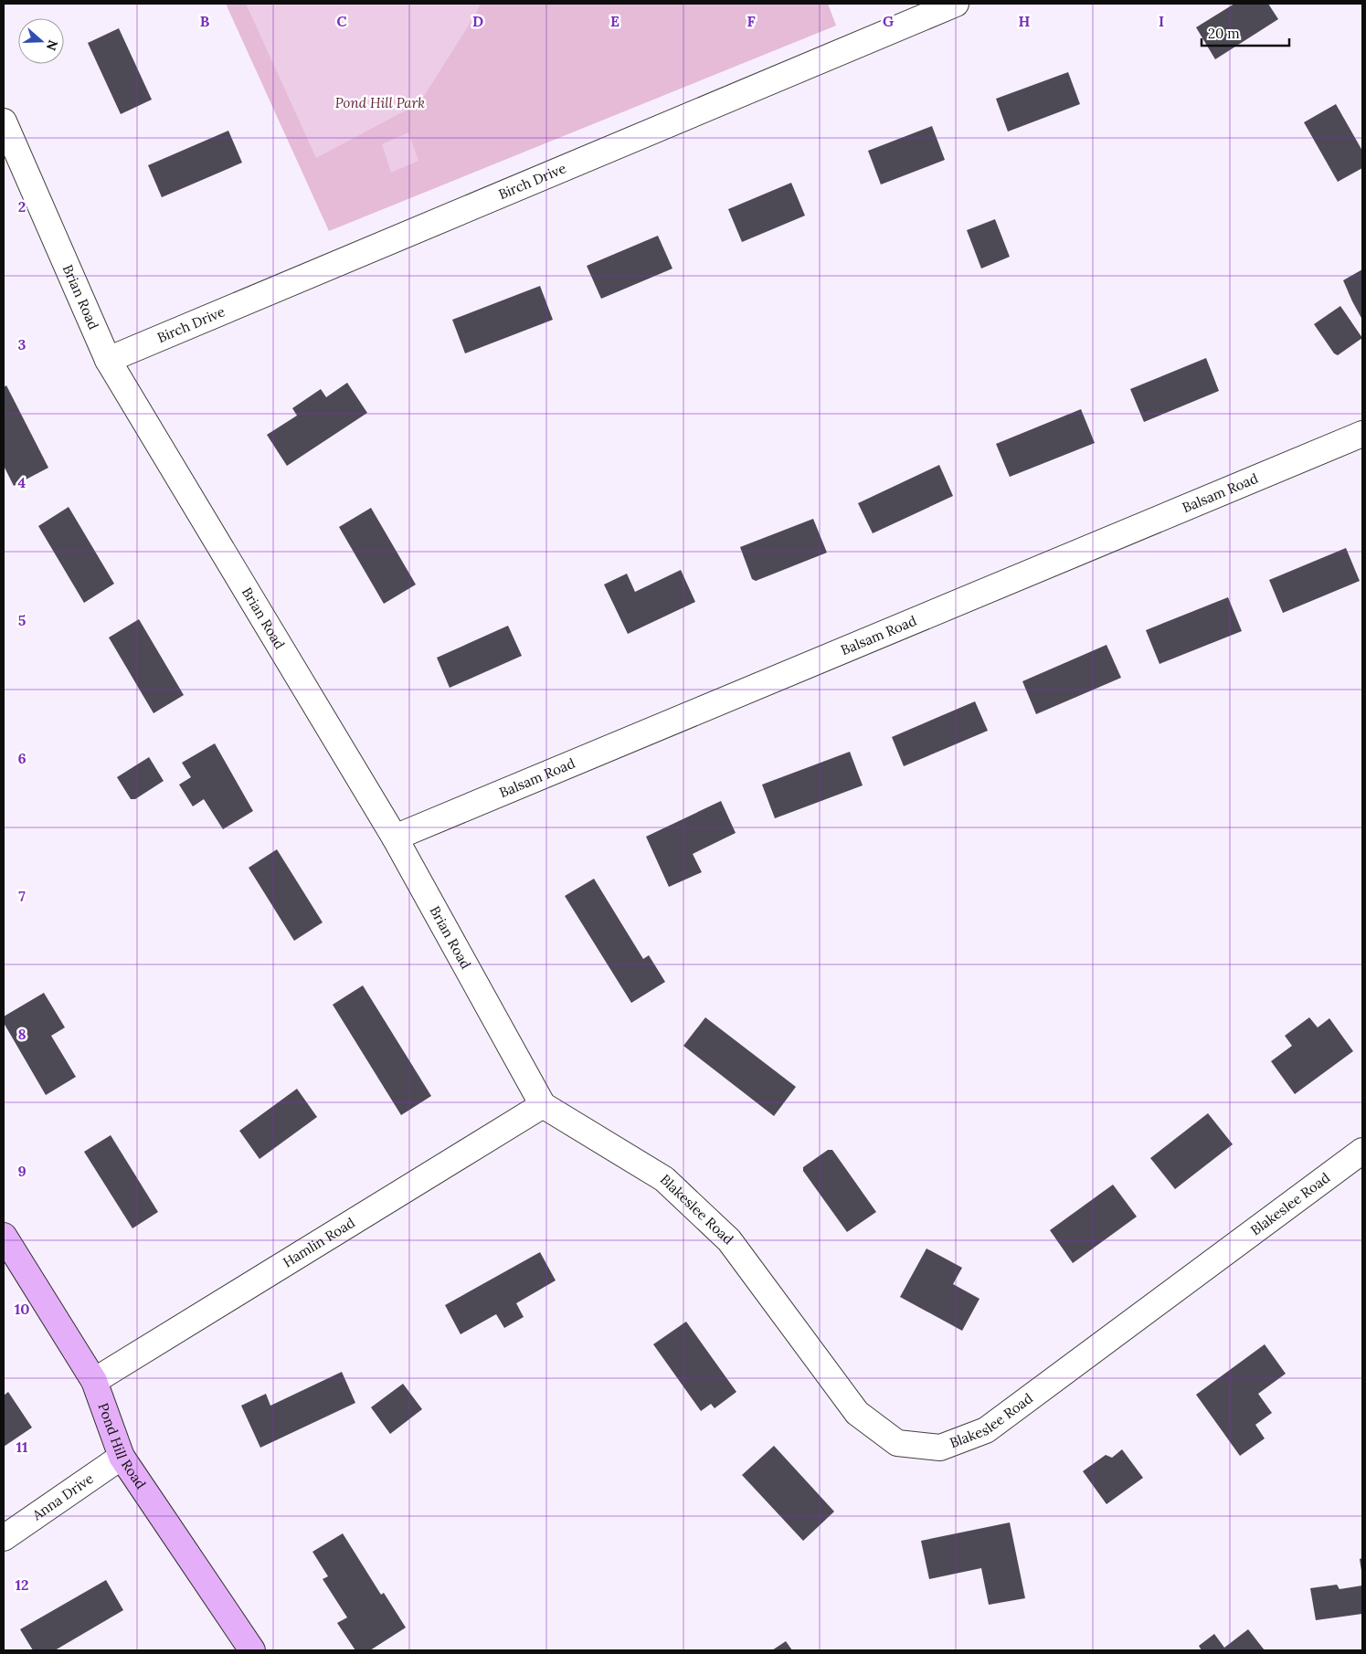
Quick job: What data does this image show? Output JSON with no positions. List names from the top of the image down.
{
  "streets": {
    "main road": ["Pond Hill Road"],
    "street": [
      "Birch Drive",
      "Brian Road",
      "Balsam Road",
      "Blakeslee Road",
      "Hamlin Road",
      "Anna Drive"
    ]
  },
  "crossings": [
    ["Birch Drive", "Brian Road"],
    ["Brian Road", "Balsam Road"],
    ["Brian Road", "Blakeslee Road"],
    ["Brian Road", "Hamlin Road"],
    ["Blakeslee Road", "Hamlin Road"],
    ["Hamlin Road", "Pond Hill Road"],
    ["Pond Hill Road", "Anna Drive"]
  ],
  "parks": ["Pond Hill Park"],
  "scale_bar": "20 m",
  "north": "right",
  "grid": {
    "columns": [
      "B",
      "C",
      "D",
      "E",
      "F",
      "G",
      "H",
      "I"
    ],
    "rows": [
      "2",
      "3",
      "4",
      "5",
      "6",
      "7",
      "8",
      "9",
      "10",
      "11",
      "12"
    ]
  }
}
